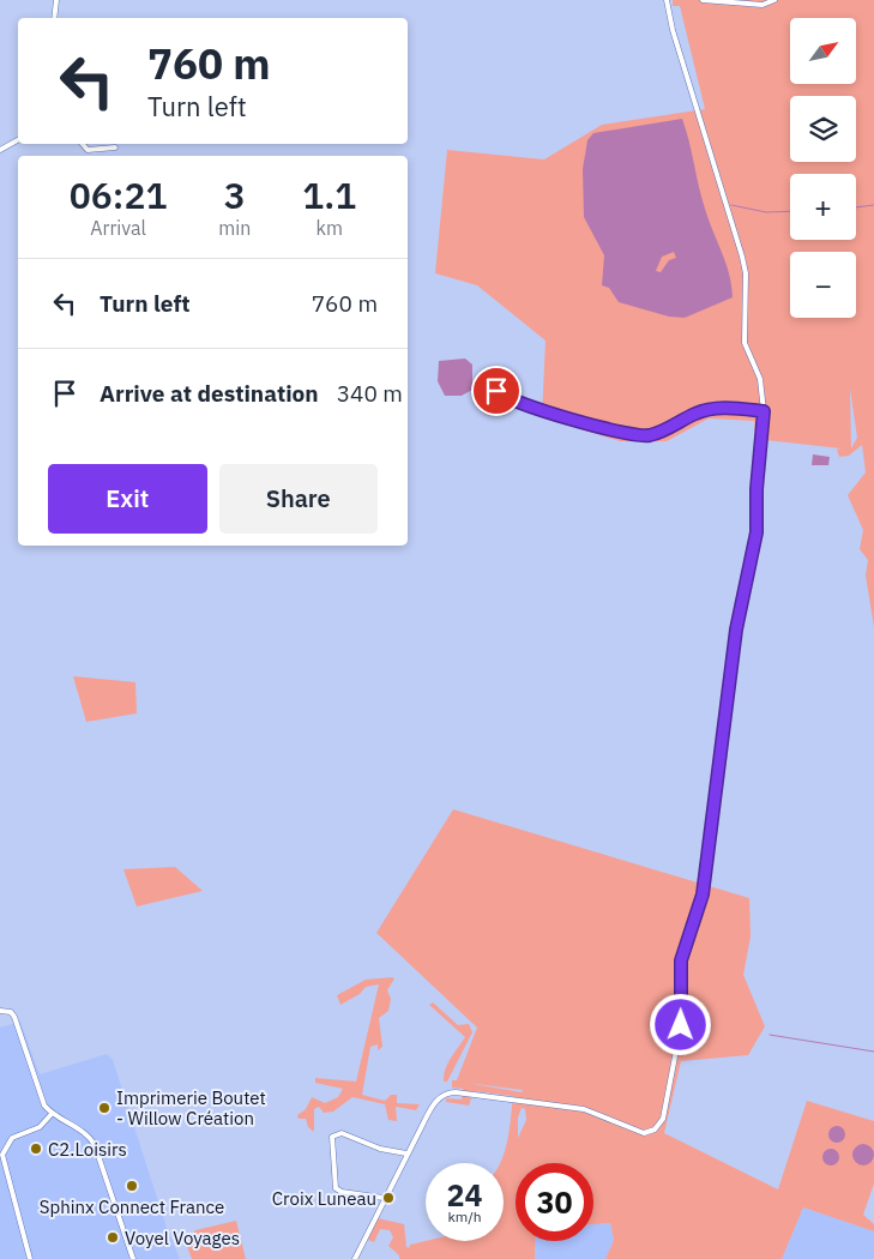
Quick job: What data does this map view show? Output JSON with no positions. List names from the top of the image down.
{
  "places": [
    "Imprimerie Boutet - Willow Création",
    "C2.Loisirs",
    "Sphinx Connect France",
    "Croix Luneau",
    "Voyel Voyages"
  ],
  "north": "top right",
  "page": {
    "map_buttons": ["+", "−"],
    "turn": ["760 m", "Turn left"],
    "eta": [
      "06:21",
      "Arrival",
      "3",
      "min",
      "1.1",
      "km"
    ],
    "list": [
      {
        "name": "Turn left",
        "value": "760 m"
      },
      {
        "name": "Arrive at destination",
        "value": "340 m"
      }
    ],
    "buttons": ["Exit", "Share"],
    "speed": "24 km/h",
    "limit": "30"
  }
}
